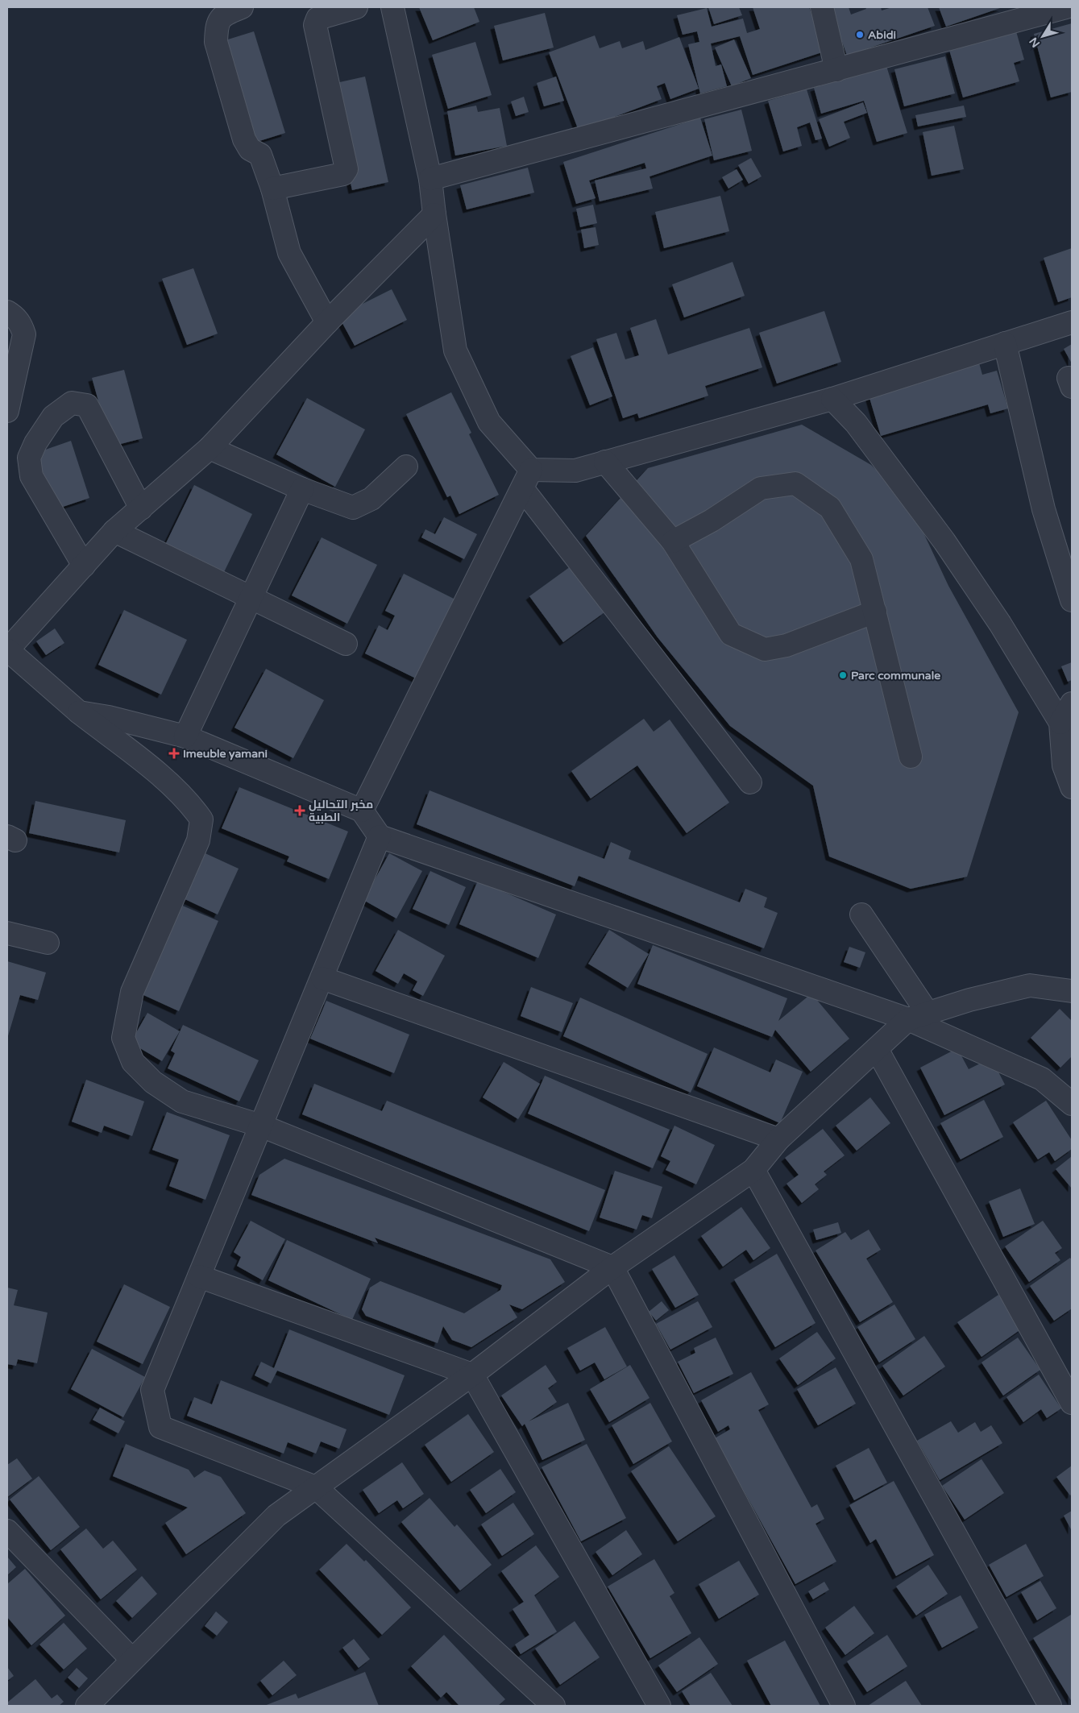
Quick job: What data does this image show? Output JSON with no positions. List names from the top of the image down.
{
  "places": {
    "other": ["Abidi", "Parc communale"],
    "health": ["Imeuble yamani", "مخبر التحاليل الطبية"]
  },
  "north": "bottom left"
}
